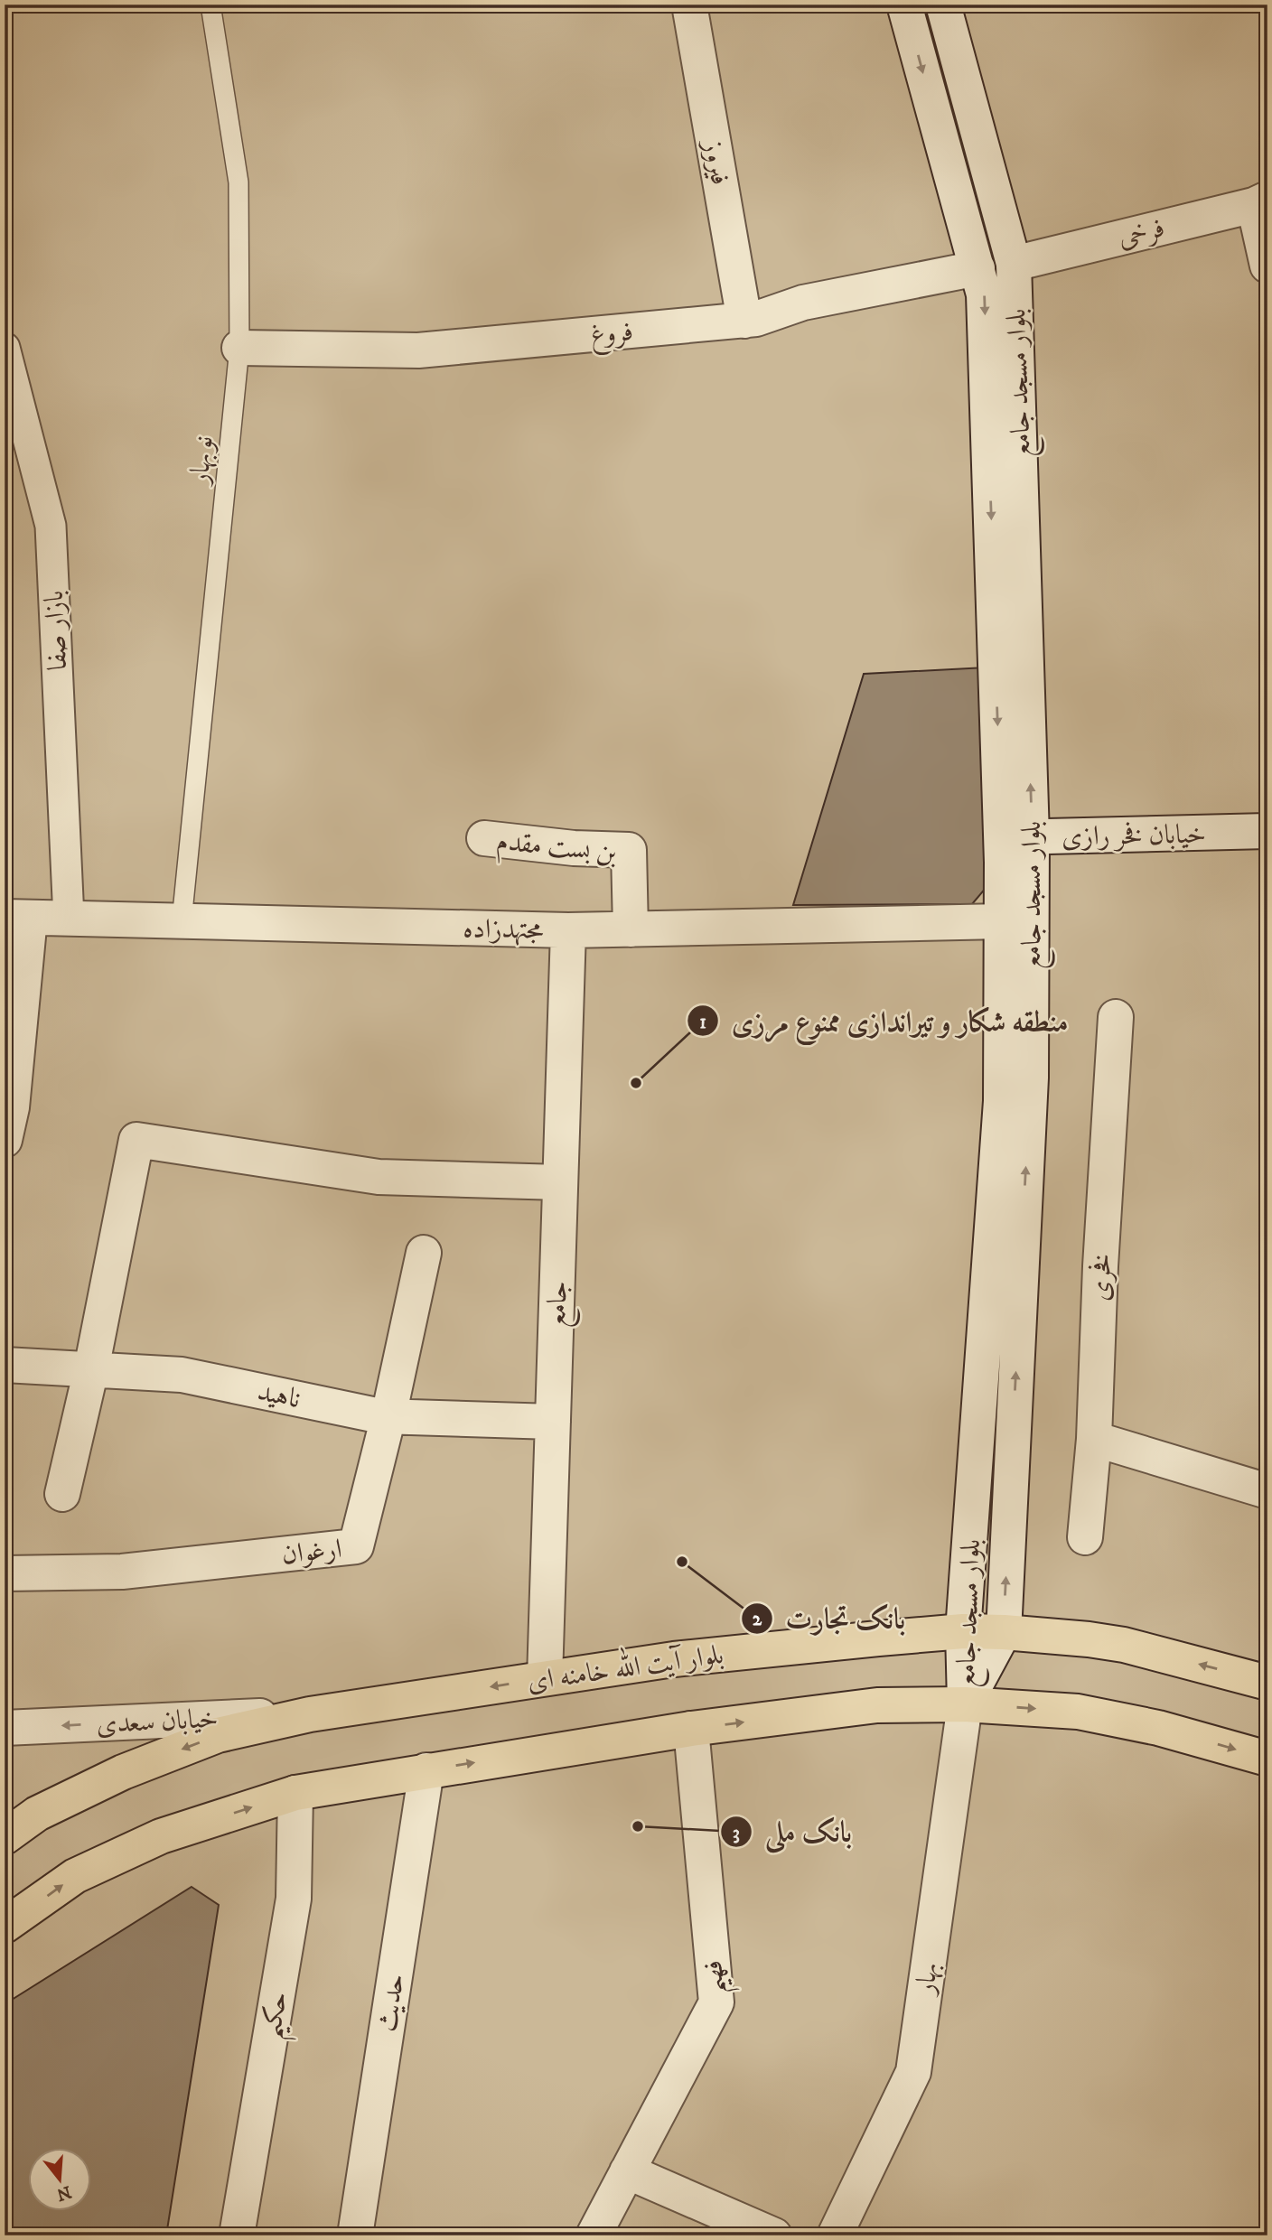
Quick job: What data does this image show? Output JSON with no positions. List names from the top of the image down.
{
  "streets": {
    "main road": ["بلوار آیت الله خامنه ای"],
    "street": [
      "فیروز",
      "فرخی",
      "فروغ",
      "بلوار مسجد جامع",
      "بازار صفا",
      "خیابان فخر رازی",
      "بن بست مقدم",
      "مجتهدزاده",
      "فخری",
      "جامع",
      "ناهید",
      "ارغوان",
      "خیابان سعدی",
      "فهیم",
      "بهار",
      "حدیث",
      "حکیم"
    ],
    "lane": ["نوبهار"]
  },
  "crossings": [
    ["فیروز", "فروغ"],
    ["فرخی", "فروغ"],
    ["فرخی", "بلوار مسجد جامع"],
    ["فروغ", "بلوار مسجد جامع"],
    ["فروغ", "نوبهار"],
    ["بلوار مسجد جامع", "خیابان فخر رازی"],
    ["بلوار مسجد جامع", "مجتهدزاده"],
    ["بلوار مسجد جامع", "بلوار آیت الله خامنه ای"],
    ["بلوار مسجد جامع", "بهار"],
    ["نوبهار", "مجتهدزاده"],
    ["بازار صفا", "مجتهدزاده"],
    ["بن بست مقدم", "مجتهدزاده"],
    ["مجتهدزاده", "جامع"],
    ["جامع", "ناهید"],
    ["جامع", "بلوار آیت الله خامنه ای"],
    ["ناهید", "ارغوان"],
    ["بلوار آیت الله خامنه ای", "خیابان سعدی"]
  ],
  "one_way": ["خیابان سعدی"],
  "places": ["منطقه شکار و تیراندازی ممنوع مرزی", "بانک تجارت", "بانک ملی"],
  "north": "bottom"
}
